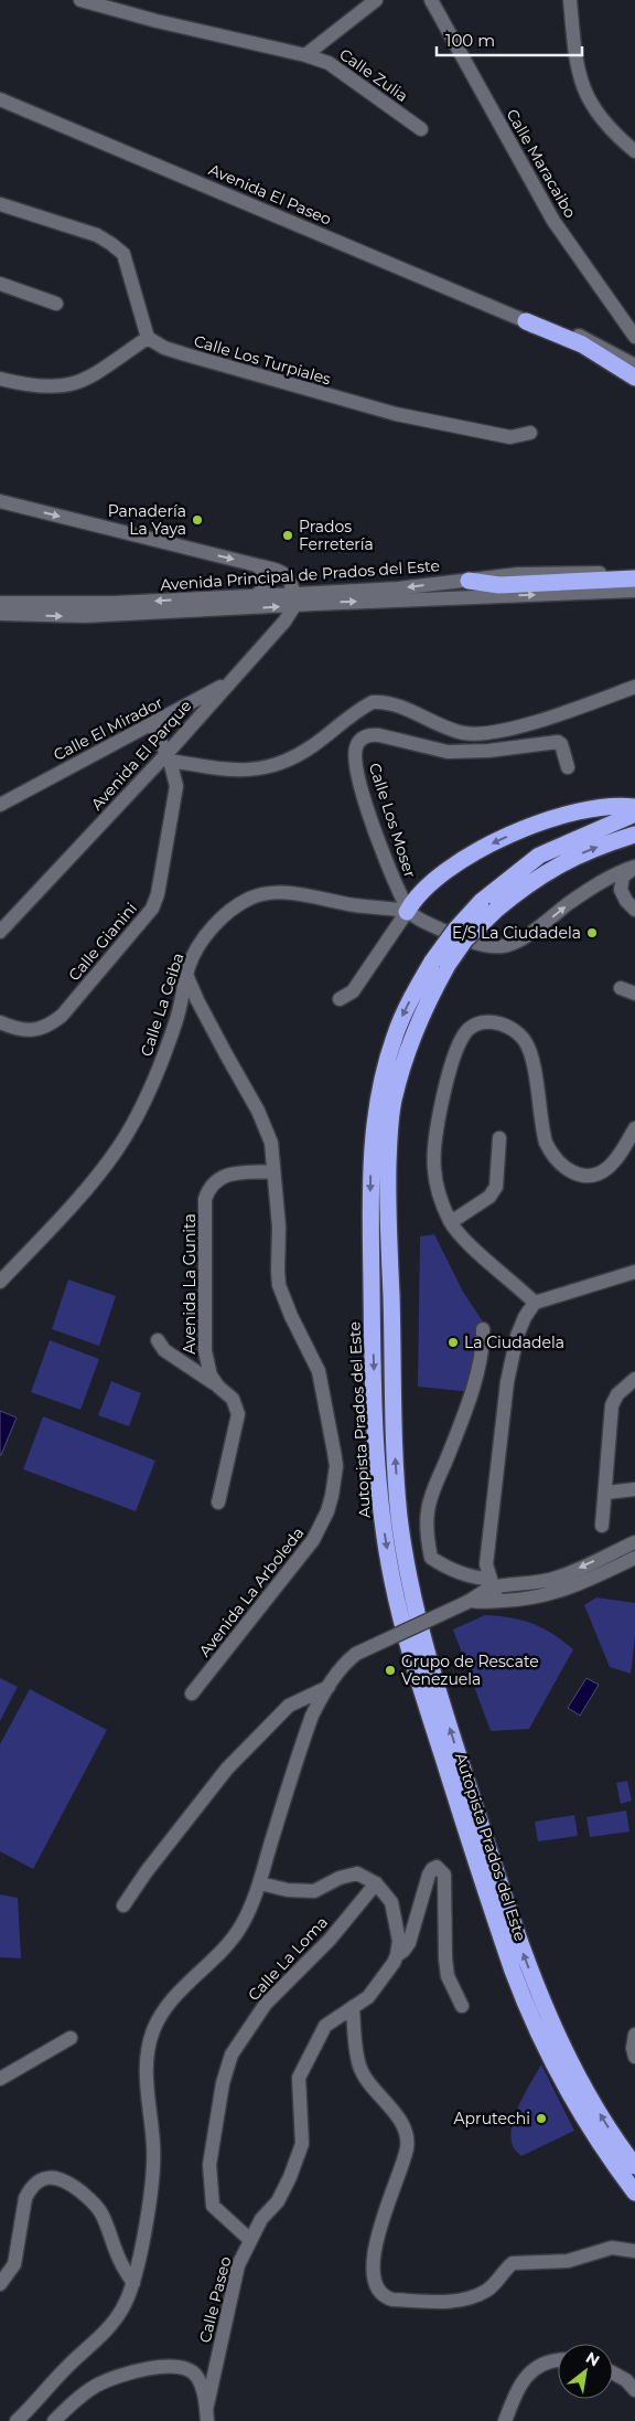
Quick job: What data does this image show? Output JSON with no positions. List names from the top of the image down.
{
  "streets": {
    "highway": ["Autopista Prados del Este"],
    "street": [
      "Calle Zulia",
      "Calle Maracaibo",
      "Avenida El Paseo",
      "Calle Los Turpiales",
      "Avenida Principal de Prados del Este",
      "Calle El Mirador",
      "Avenida El Parque",
      "Calle Los Moser",
      "Calle Gianini",
      "Calle La Ceiba",
      "Avenida La Gunita",
      "Avenida La Arboleda",
      "Calle La Loma",
      "Calle Paseo"
    ]
  },
  "crossings": [
    ["Avenida Principal de Prados del Este", "Avenida El Parque"],
    ["Calle El Mirador", "Avenida El Parque"],
    ["Calle El Mirador", "Calle Gianini"],
    ["Avenida El Parque", "Calle Gianini"],
    ["Calle Los Moser", "Calle La Ceiba"],
    ["Calle La Ceiba", "Avenida La Arboleda"],
    ["Avenida La Gunita", "Avenida La Arboleda"],
    ["Calle La Loma", "Calle Paseo"]
  ],
  "places": [
    "Panadería La Yaya",
    "Prados Ferretería",
    "E/S La Ciudadela",
    "La Ciudadela",
    "Grupo de Rescate Venezuela",
    "Aprutechi"
  ],
  "scale_bar": "100 m",
  "north": "top right"
}
